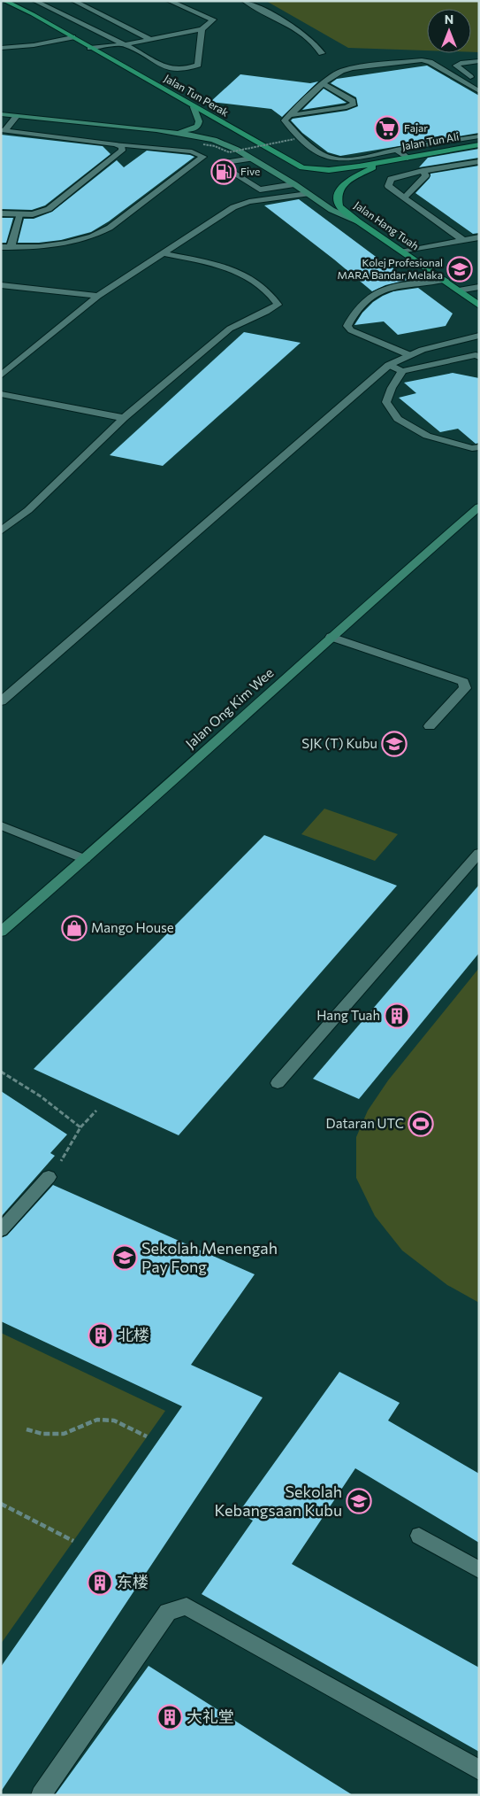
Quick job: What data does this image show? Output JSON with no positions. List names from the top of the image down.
{
  "streets": {
    "main road": ["Jalan Tun Perak", "Jalan Tun Ali", "Jalan Hang Tuah"],
    "street": ["Jalan Ong Kim Wee"]
  },
  "crossings": [
    ["Jalan Tun Perak", "Jalan Tun Ali"],
    ["Jalan Tun Perak", "Jalan Hang Tuah"],
    ["Jalan Tun Ali", "Jalan Hang Tuah"]
  ],
  "places": {
    "supermarket": ["Fajar"],
    "fuel station": ["Five"],
    "school or university": [
      "Kolej Profesional MARA Bandar Melaka",
      "SJK (T) Kubu",
      "Sekolah Menengah Pay Fong",
      "Sekolah Kebangsaan Kubu"
    ],
    "shop": ["Mango House"],
    "building": [
      "Hang Tuah",
      "北楼",
      "东楼",
      "大礼堂"
    ],
    "sports": ["Dataran UTC"]
  },
  "north": "top"
}
